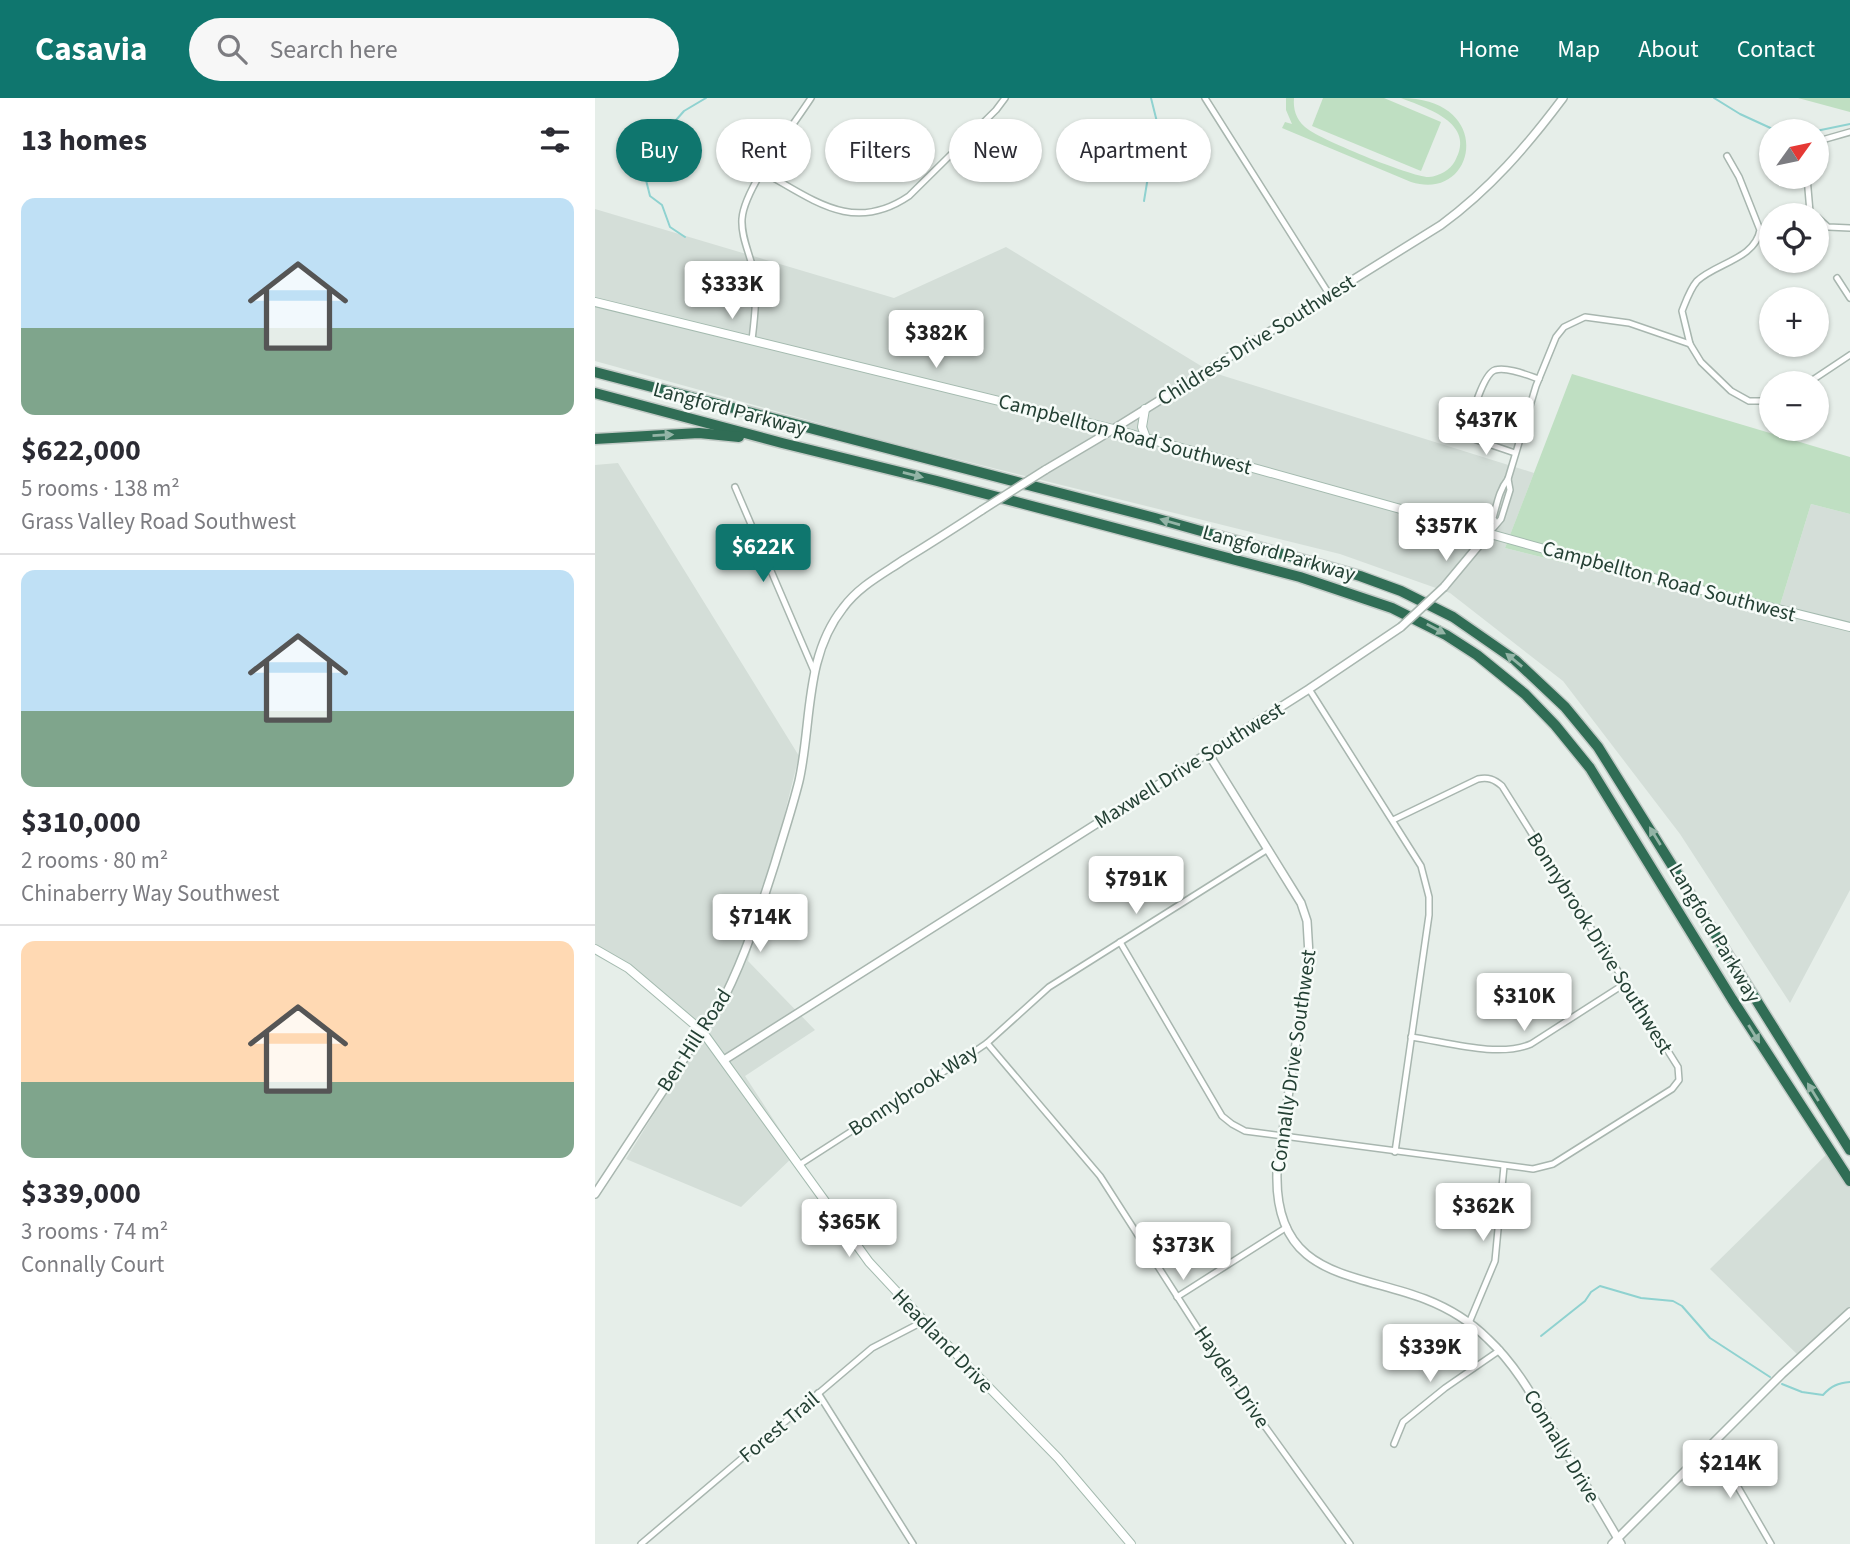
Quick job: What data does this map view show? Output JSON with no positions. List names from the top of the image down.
{
  "streets": {
    "highway": ["Langford Parkway"],
    "main road": ["Campbellton Road Southwest", "Headland Drive"],
    "street": [
      "Childress Drive Southwest",
      "Maxwell Drive Southwest",
      "Bonnybrook Drive Southwest",
      "Ben Hill Road",
      "Connally Drive Southwest",
      "Bonnybrook Way",
      "Hayden Drive",
      "Forest Trail",
      "Connally Drive"
    ]
  },
  "crossings": [
    ["Childress Drive Southwest", "Campbellton Road Southwest"],
    ["Childress Drive Southwest", "Ben Hill Road"],
    ["Campbellton Road Southwest", "Maxwell Drive Southwest"],
    ["Maxwell Drive Southwest", "Connally Drive Southwest"],
    ["Maxwell Drive Southwest", "Headland Drive"],
    ["Bonnybrook Drive Southwest", "Connally Drive Southwest"],
    ["Bonnybrook Drive Southwest", "Bonnybrook Way"],
    ["Ben Hill Road", "Headland Drive"],
    ["Connally Drive Southwest", "Bonnybrook Way"],
    ["Connally Drive Southwest", "Connally Drive"],
    ["Bonnybrook Way", "Headland Drive"],
    ["Bonnybrook Way", "Hayden Drive"],
    ["Headland Drive", "Forest Trail"]
  ],
  "north": "top right",
  "page": {
    "header": "Casavia",
    "search": "Search here",
    "nav": [
      "Home",
      "Map",
      "About",
      "Contact"
    ],
    "heading": "13 homes",
    "map_buttons": ["+", "−"],
    "chip": [
      "Buy",
      "Rent",
      "Filters",
      "New",
      "Apartment"
    ],
    "list": [
      {
        "name": "$622,000",
        "note": "5 rooms · 138 m² · Grass Valley Road Southwest"
      },
      {
        "name": "$310,000",
        "note": "2 rooms · 80 m² · Chinaberry Way Southwest"
      },
      {
        "name": "$339,000",
        "note": "3 rooms · 74 m² · Connally Court"
      }
    ],
    "price": [
      "$333K",
      "$382K",
      "$437K",
      "$357K",
      "$622K",
      "$791K",
      "$714K",
      "$310K",
      "$362K",
      "$365K",
      "$373K",
      "$339K",
      "$214K"
    ]
  }
}
